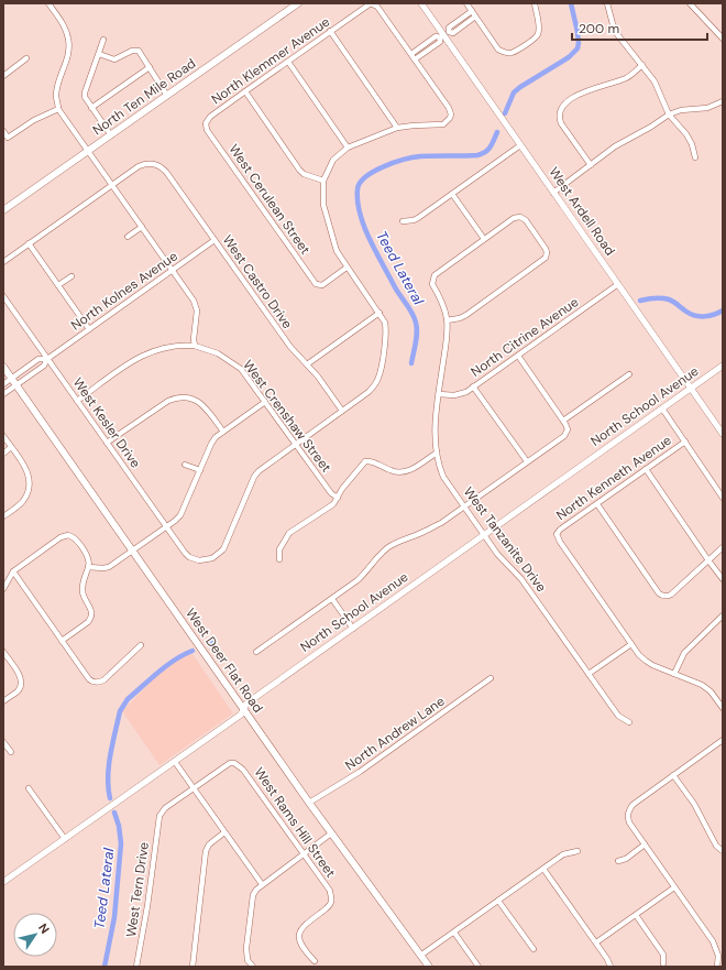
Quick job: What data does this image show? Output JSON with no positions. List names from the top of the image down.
{
  "streets": {
    "main road": ["North Ten Mile Road", "West Deer Flat Road"],
    "street": [
      "North Klemmer Avenue",
      "West Cerulean Street",
      "West Ardell Road",
      "West Castro Drive",
      "North Kolnes Avenue",
      "North Citrine Avenue",
      "North School Avenue",
      "West Crenshaw Street",
      "West Kesler Drive",
      "North Kenneth Avenue",
      "West Tanzanite Drive",
      "North Andrew Lane",
      "West Rams Hill Street",
      "West Tern Drive"
    ]
  },
  "crossings": [
    ["North Klemmer Avenue", "West Cerulean Street"],
    ["West Ardell Road", "North Citrine Avenue"],
    ["West Ardell Road", "North School Avenue"],
    ["West Castro Drive", "North Kolnes Avenue"],
    ["North Kolnes Avenue", "West Kesler Drive"],
    ["North Kolnes Avenue", "West Deer Flat Road"],
    ["North Citrine Avenue", "West Tanzanite Drive"],
    ["North School Avenue", "West Tanzanite Drive"],
    ["North School Avenue", "West Deer Flat Road"],
    ["West Crenshaw Street", "West Kesler Drive"],
    ["West Deer Flat Road", "North Andrew Lane"],
    ["West Rams Hill Street", "West Tern Drive"]
  ],
  "water": ["Teed Lateral"],
  "scale_bar": "200 m",
  "north": "top right"
}
